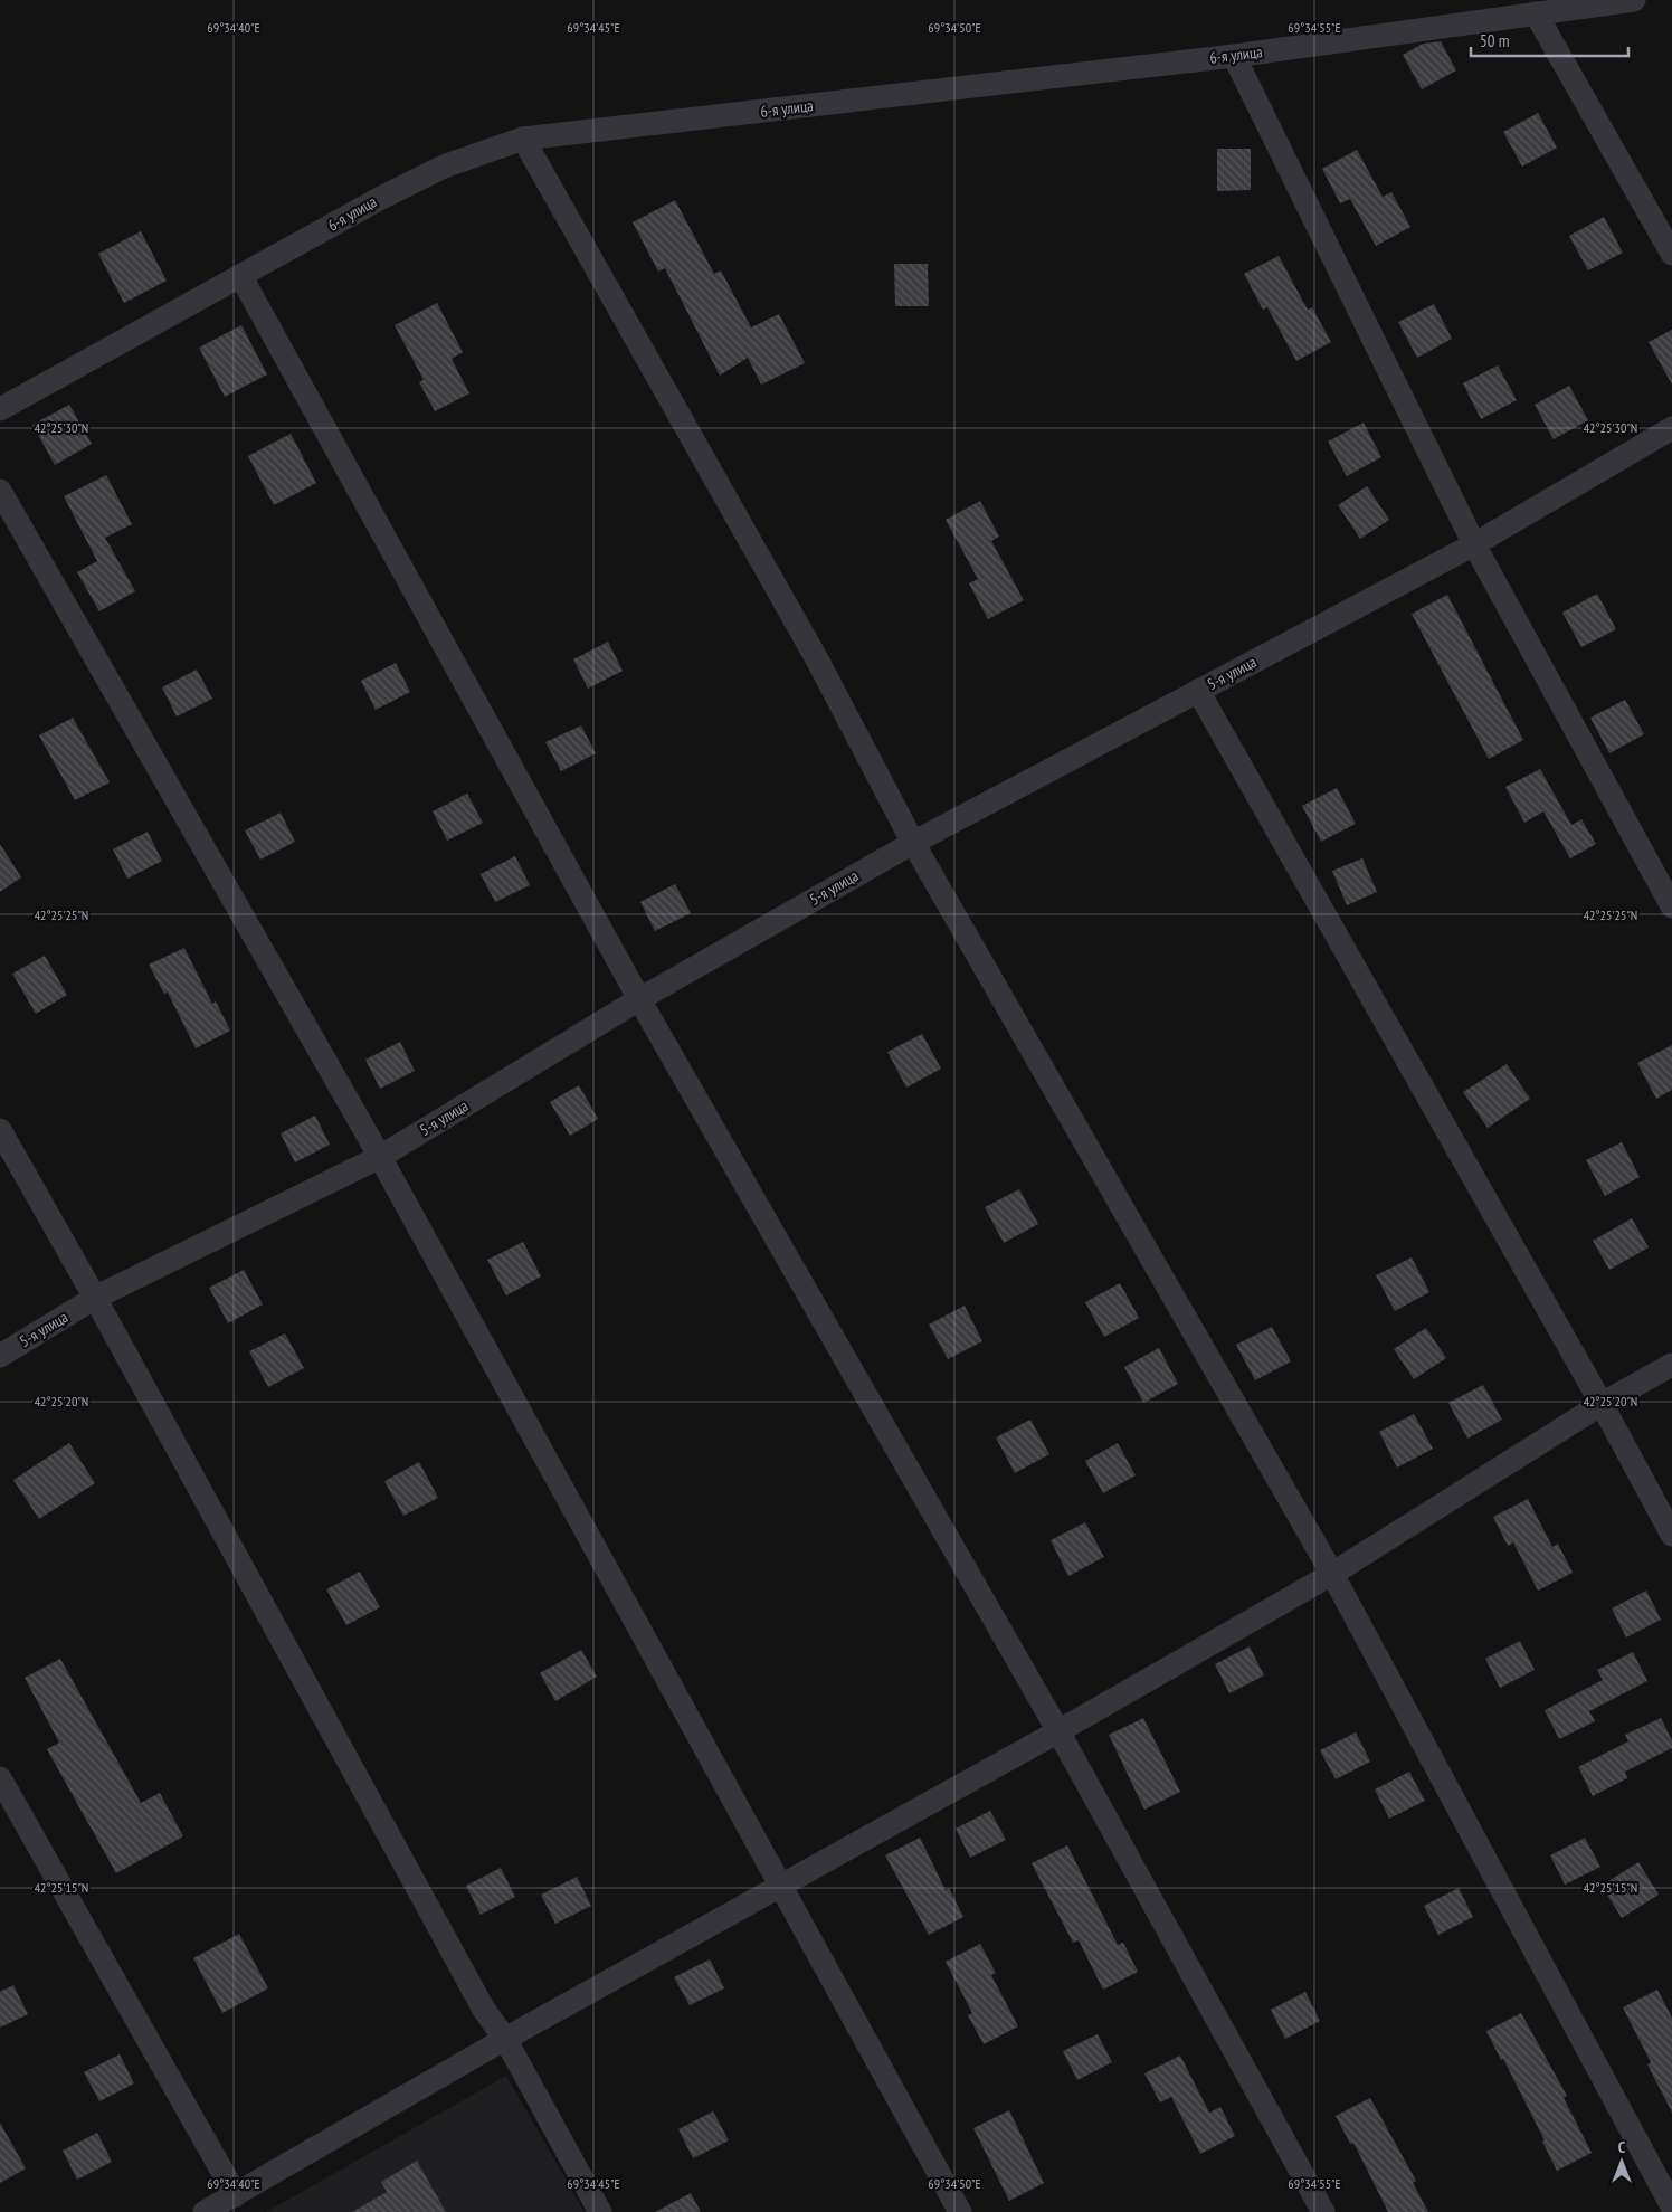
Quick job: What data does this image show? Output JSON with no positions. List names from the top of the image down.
{
  "streets": {
    "street": ["6-я улица", "5-я улица"]
  },
  "scale_bar": "50 m",
  "north": "top",
  "coordinates": [
    "69°34'40\"E",
    "69°34'45\"E",
    "69°34'50\"E",
    "69°34'55\"E",
    "42°25'30\"N",
    "42°25'25\"N",
    "42°25'20\"N",
    "42°25'15\"N"
  ]
}
